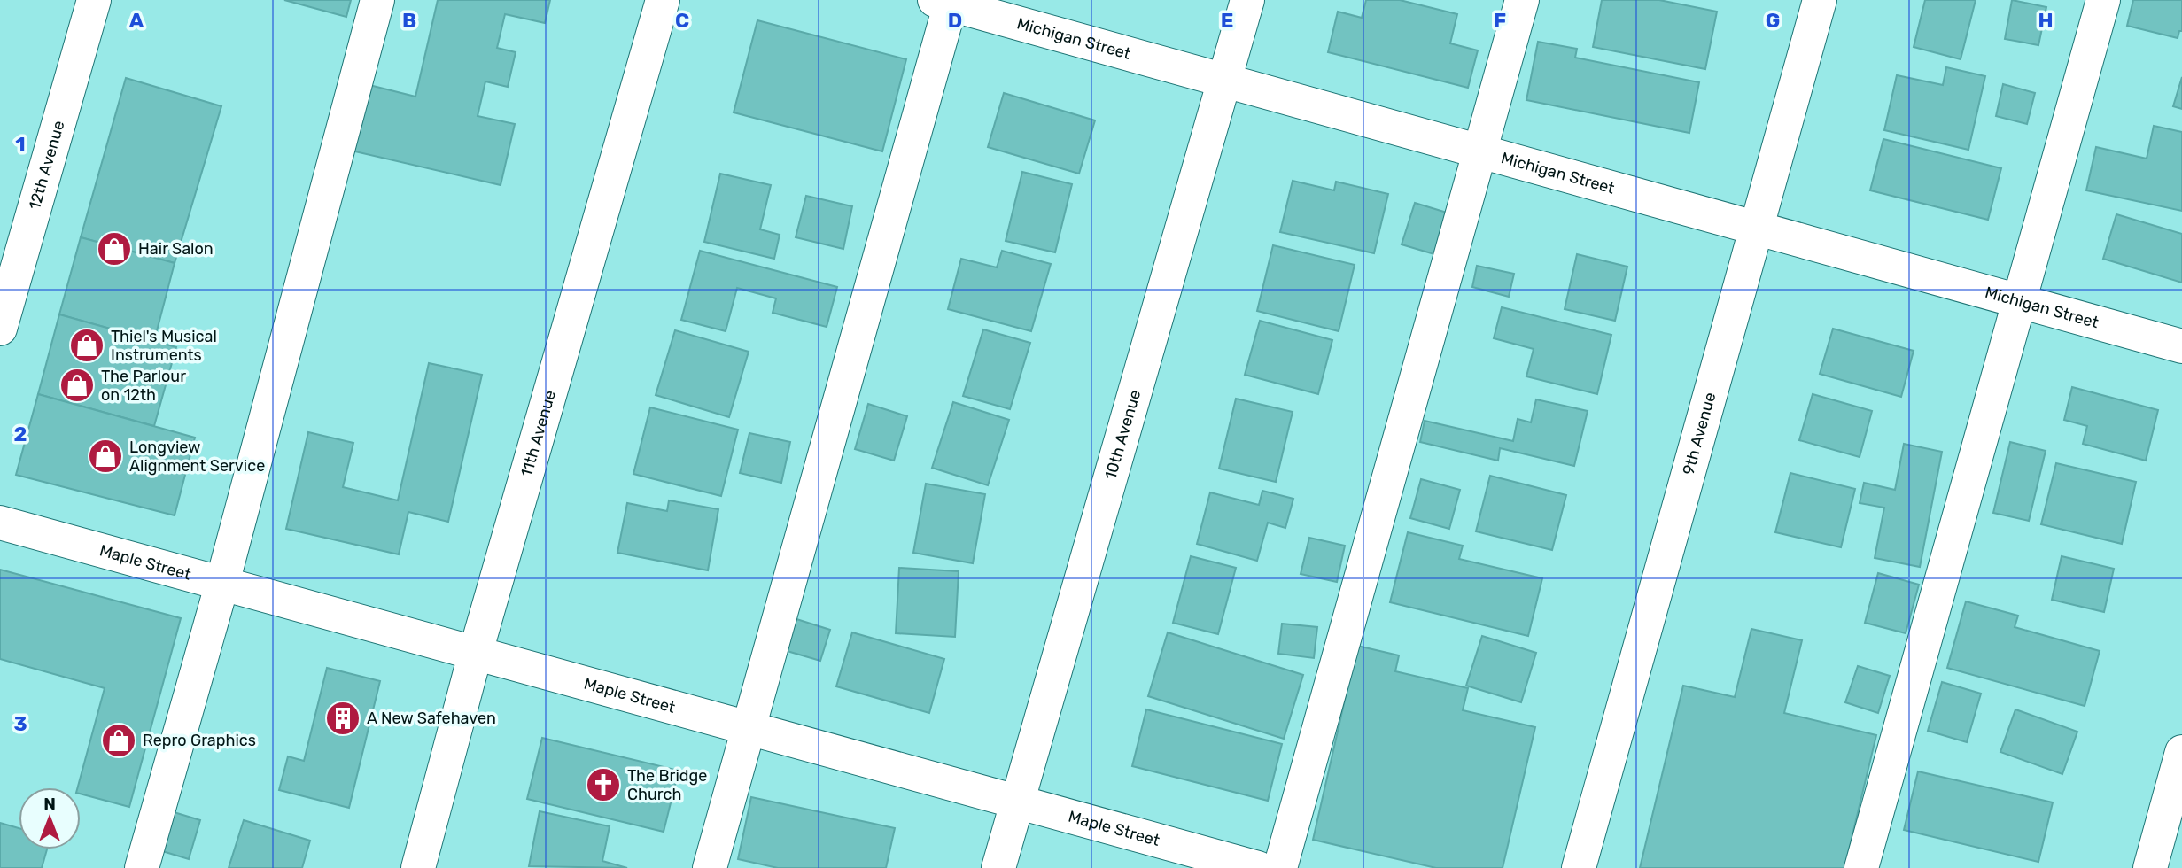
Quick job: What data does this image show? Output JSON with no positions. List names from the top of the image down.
{
  "streets": {
    "street": [
      "Michigan Street",
      "12th Avenue",
      "11th Avenue",
      "10th Avenue",
      "9th Avenue",
      "Maple Street"
    ]
  },
  "crossings": [
    ["Michigan Street", "10th Avenue"],
    ["Michigan Street", "9th Avenue"],
    ["11th Avenue", "Maple Street"],
    ["10th Avenue", "Maple Street"]
  ],
  "places": {
    "shop": [
      "Hair Salon",
      "Thiel's Musical Instruments",
      "The Parlour on 12th",
      "Longview Alignment Service",
      "Repro Graphics"
    ],
    "building": ["A New Safehaven"],
    "church": ["The Bridge Church"]
  },
  "north": "top",
  "grid": {
    "columns": [
      "A",
      "B",
      "C",
      "D",
      "E",
      "F",
      "G",
      "H"
    ],
    "rows": ["1", "2", "3"]
  }
}
